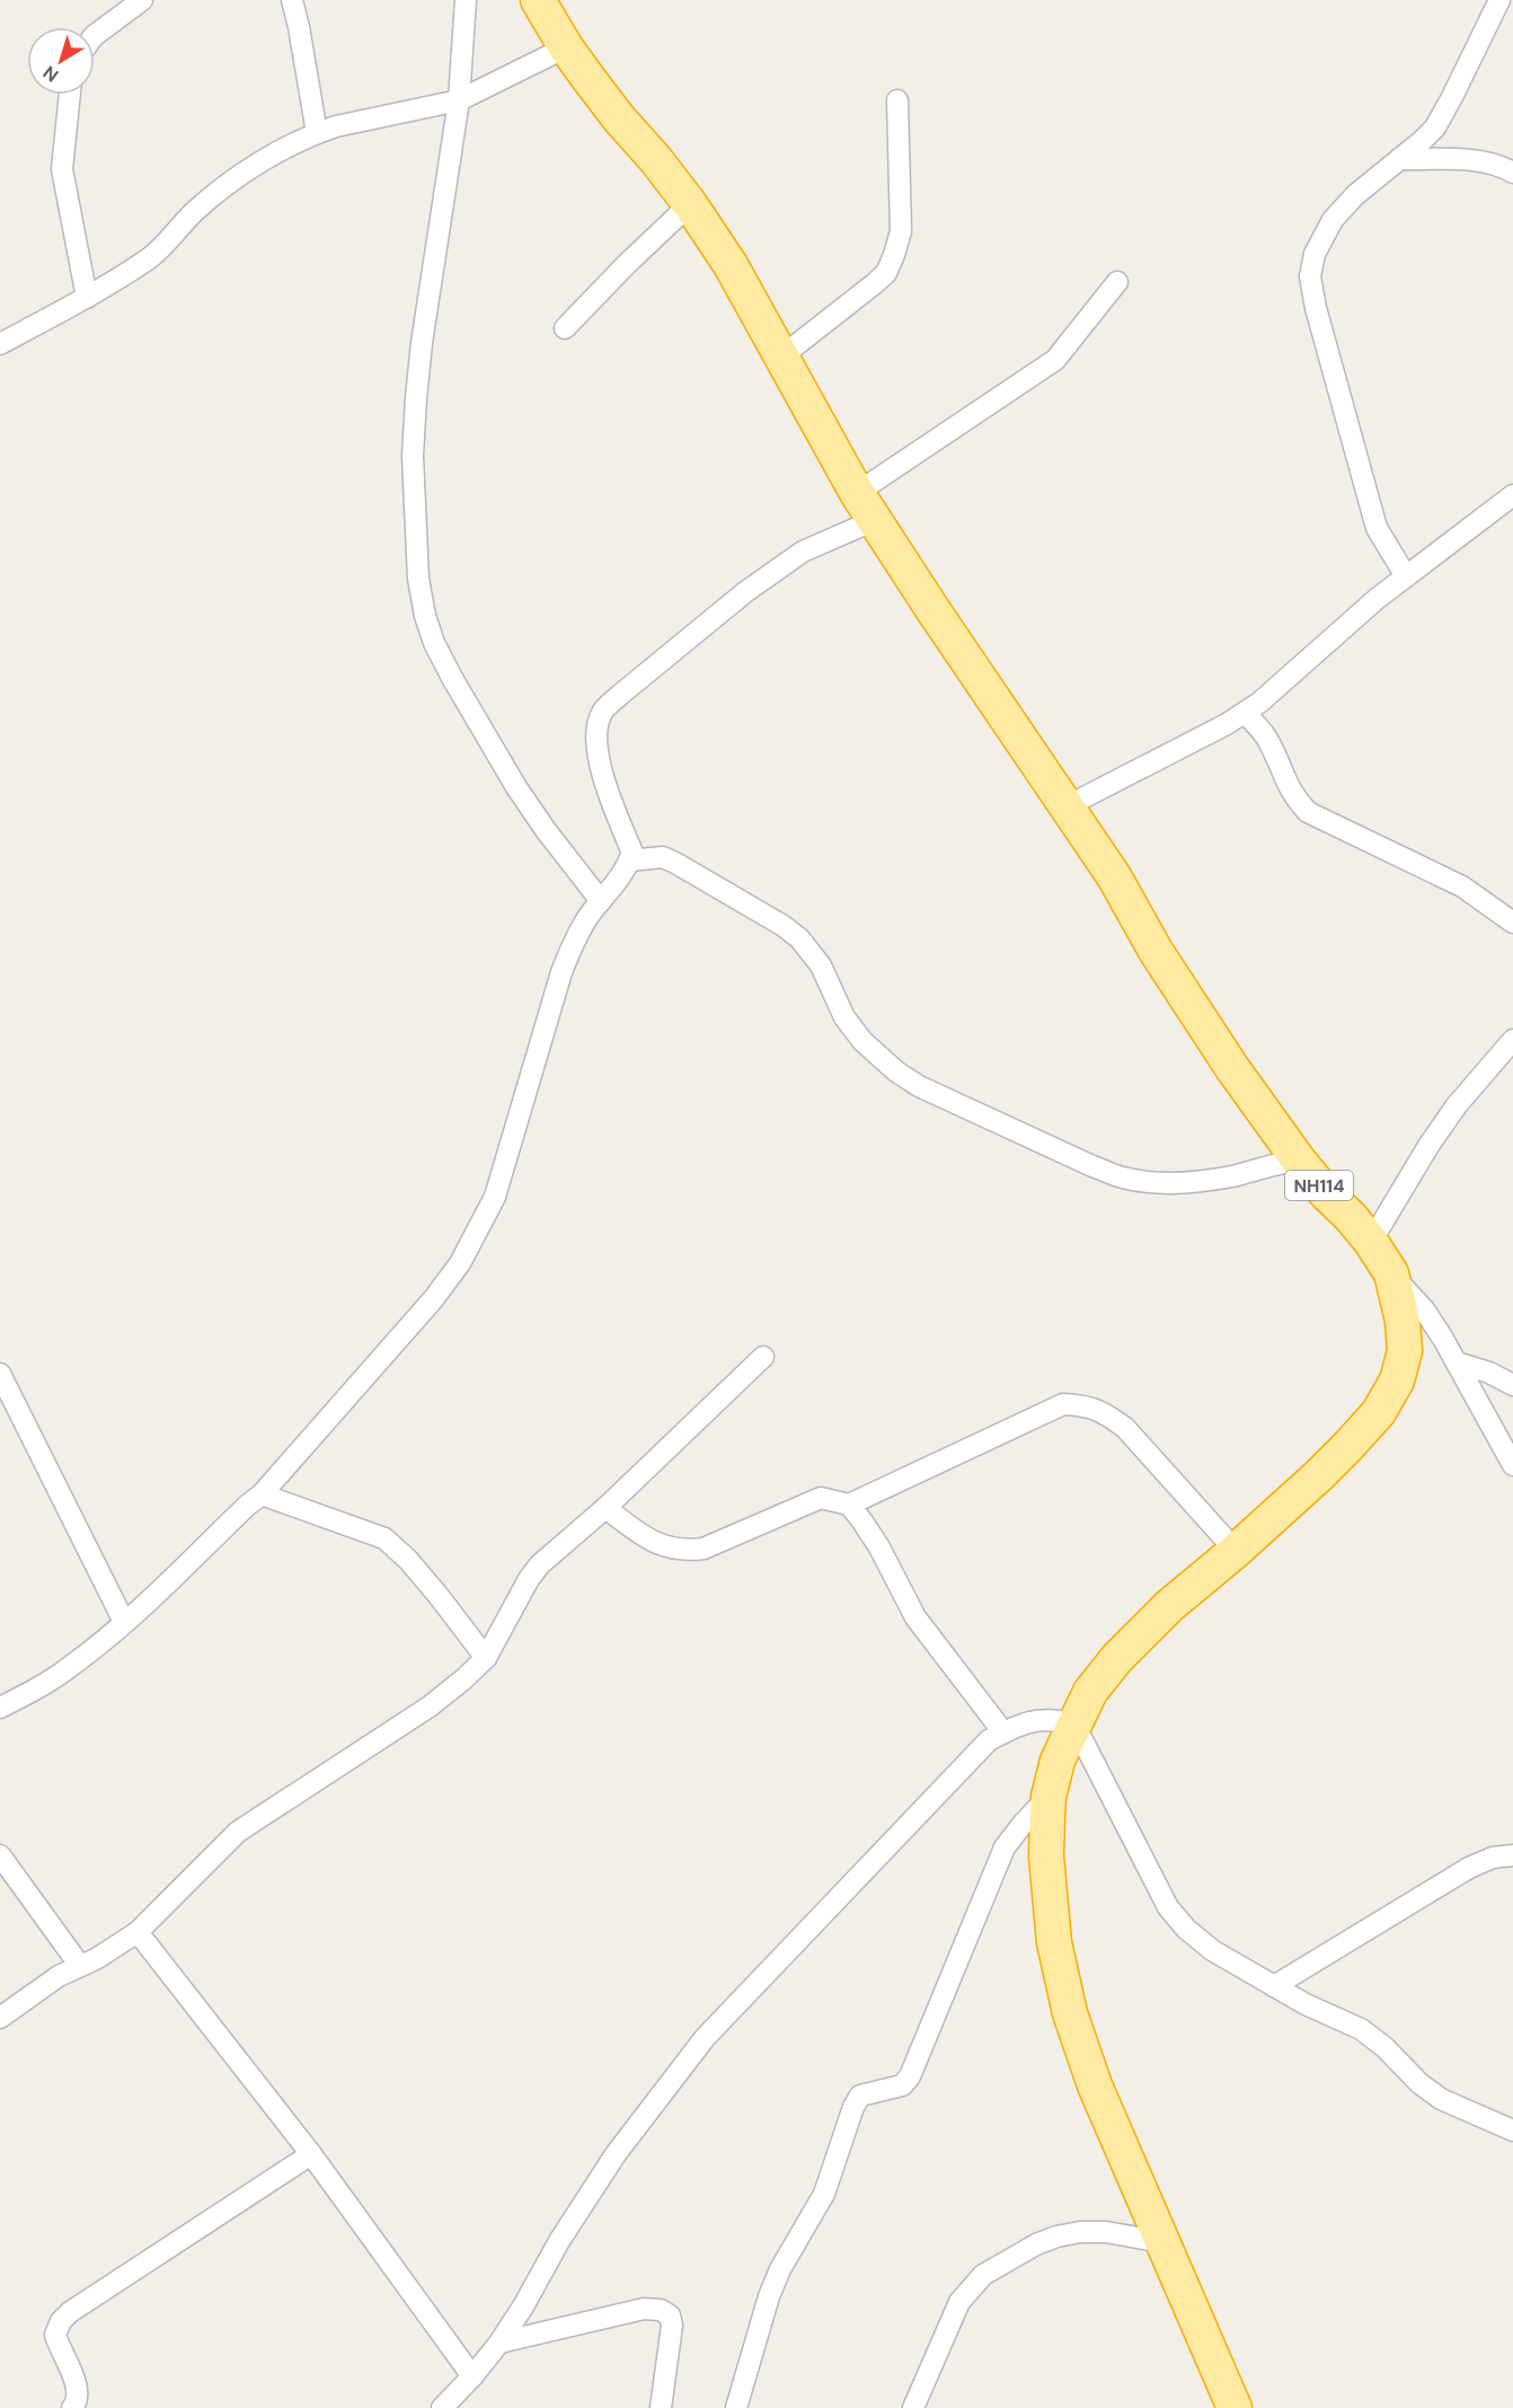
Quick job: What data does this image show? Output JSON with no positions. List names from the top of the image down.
{
  "streets": {
    "highway": ["NH114"]
  },
  "north": "bottom left"
}
